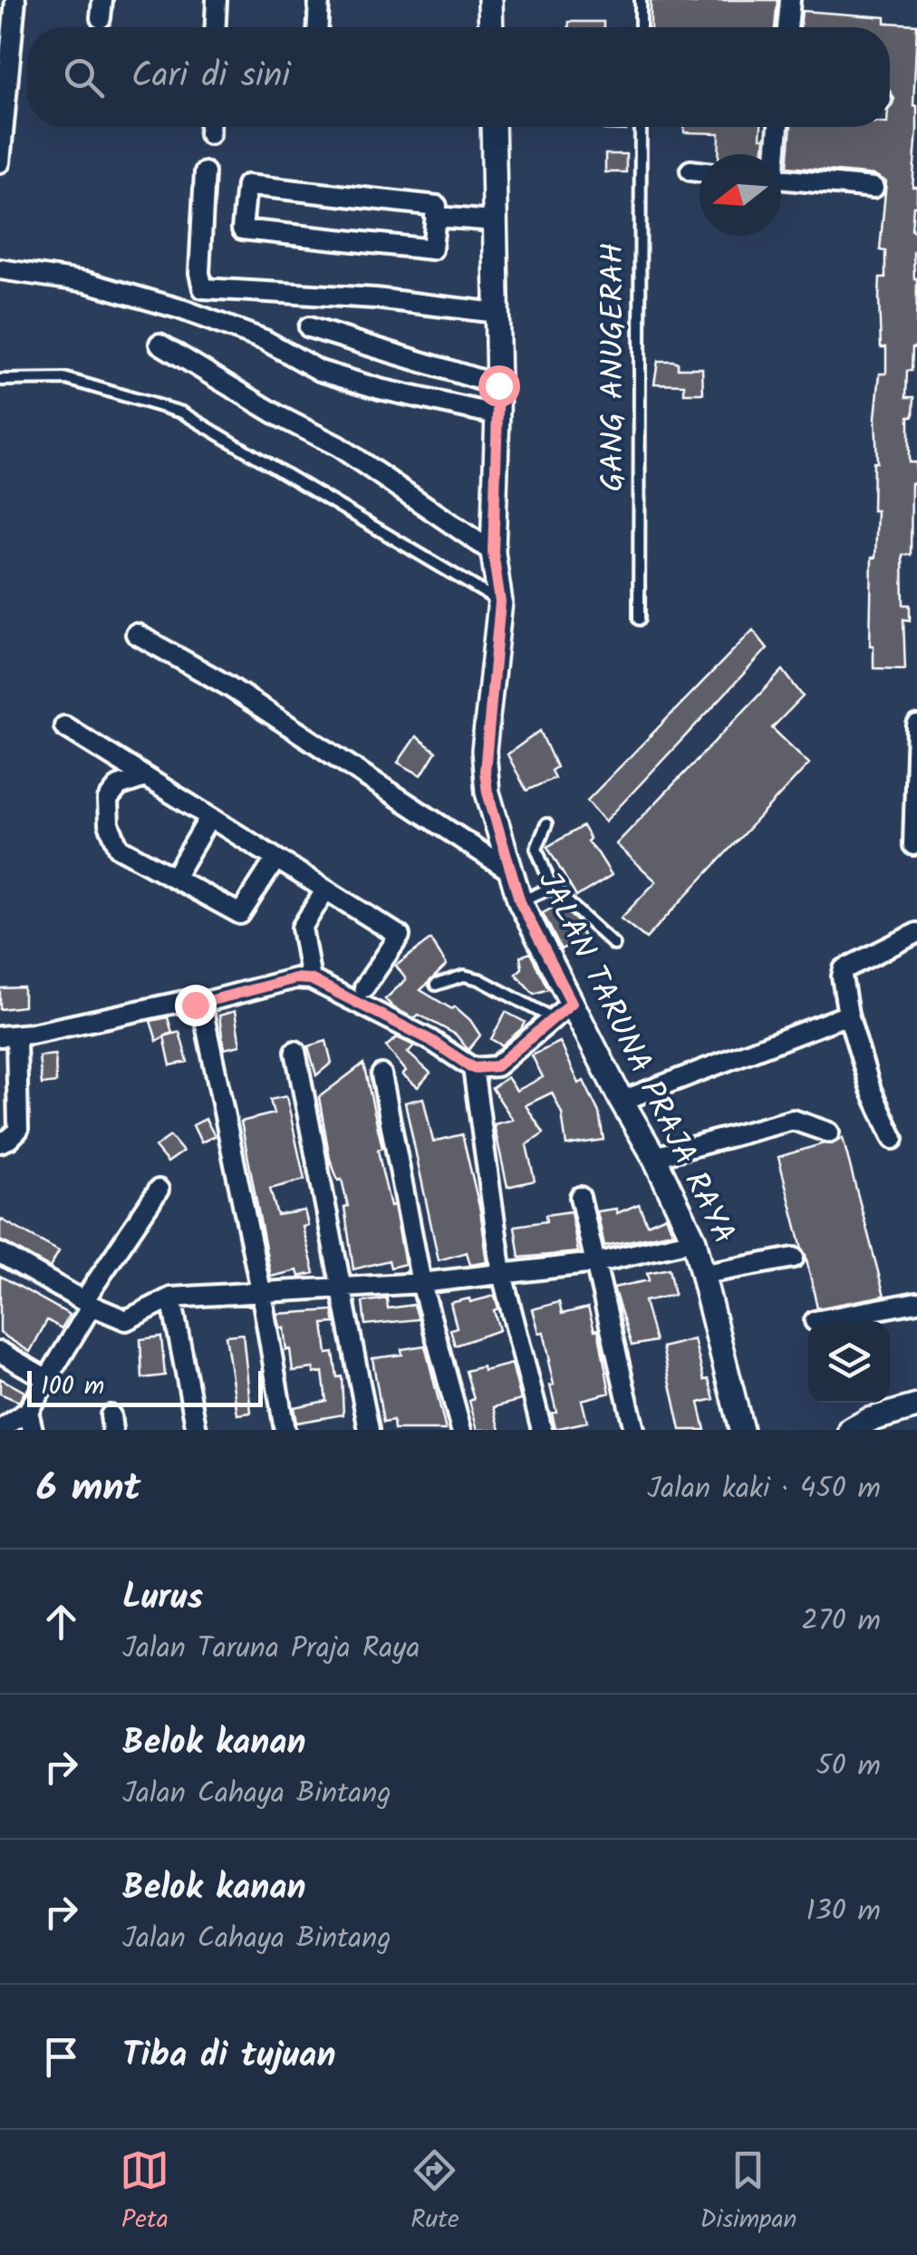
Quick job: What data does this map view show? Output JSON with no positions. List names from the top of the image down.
{
  "streets": {
    "street": ["JALAN TARUNA PRAJA RAYA"],
    "lane": ["GANG ANUGERAH"]
  },
  "scale_bar": "100 m",
  "north": "left",
  "page": {
    "search": "Cari di sini",
    "scale": "100 m",
    "heading": ["6 mnt", "Jalan kaki · 450 m"],
    "list": [
      ["Lurus", "Jalan Taruna Praja Raya", "270 m"],
      ["Belok kanan", "Jalan Cahaya Bintang", "50 m"],
      ["Belok kanan", "Jalan Cahaya Bintang", "130 m"],
      "Tiba di tujuan"
    ],
    "nav": ["Peta", "Rute", "Disimpan"]
  }
}
